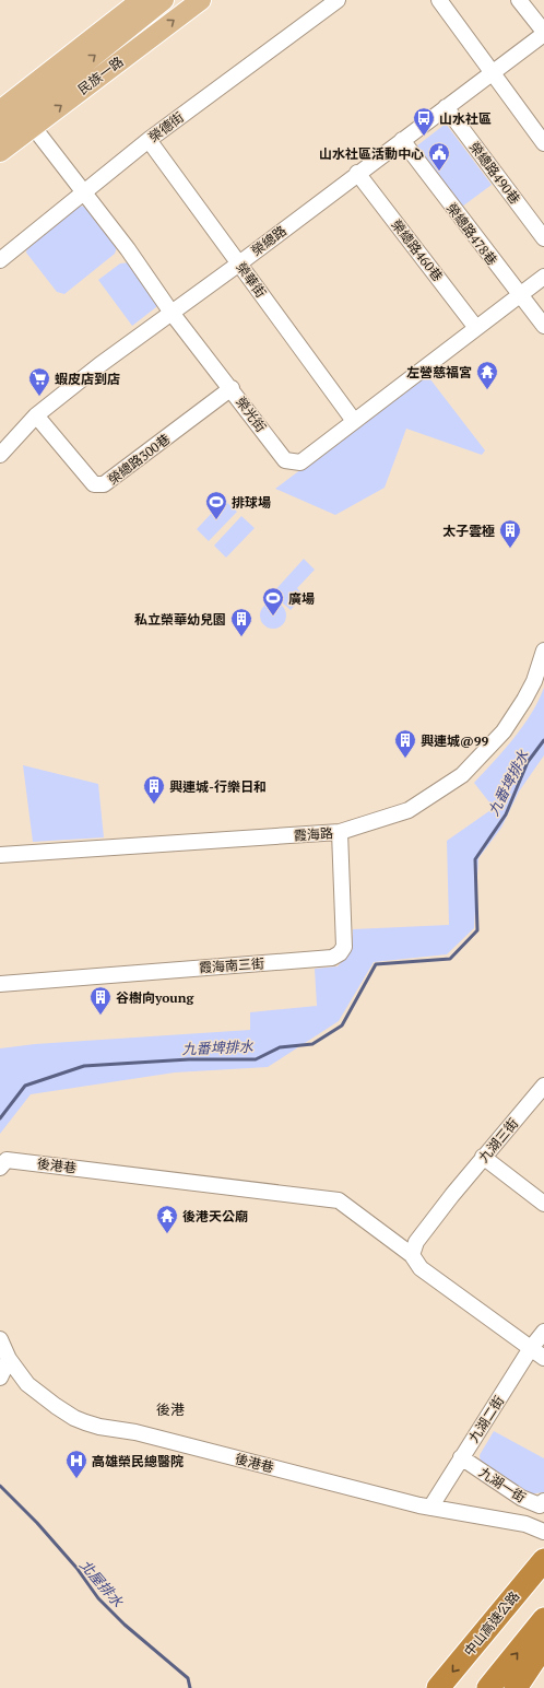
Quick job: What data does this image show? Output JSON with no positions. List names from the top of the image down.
{
  "streets": {
    "highway": ["中山高速公路"],
    "main road": ["民族一路"],
    "street": [
      "榮德街",
      "榮總路490巷",
      "榮總路478巷",
      "榮總路",
      "榮總路460巷",
      "榮華街",
      "榮光街",
      "榮總路300巷",
      "霞海路",
      "霞海南三街",
      "九湖三街",
      "後港巷",
      "九湖二街",
      "九湖一街"
    ]
  },
  "crossings": [
    ["民族一路", "榮光街"],
    ["榮德街", "榮華街"],
    ["榮德街", "榮光街"],
    ["榮總路490巷", "榮總路"],
    ["榮總路478巷", "榮總路"],
    ["榮總路478巷", "榮光街"],
    ["榮總路", "榮總路460巷"],
    ["榮總路", "榮華街"],
    ["榮總路", "榮光街"],
    ["榮總路", "榮總路300巷"],
    ["榮總路460巷", "榮光街"],
    ["榮華街", "榮光街"],
    ["榮光街", "榮總路300巷"],
    ["霞海路", "霞海南三街"],
    ["九湖三街", "後港巷"],
    ["後港巷", "九湖二街"],
    ["九湖二街", "九湖一街"]
  ],
  "districts": ["後港"],
  "water": ["九番埤排水", "北屋排水"],
  "places": {
    "bus stop": ["山水社區"],
    "public building": ["山水社區活動中心"],
    "temple": ["左營慈福宮", "後港天公廟"],
    "supermarket": ["蝦皮店到店"],
    "sports": ["排球場", "廣場"],
    "building": [
      "太子雲極",
      "私立榮華幼兒園",
      "興連城@99",
      "興連城-行樂日和",
      "谷樹向young"
    ],
    "hospital": ["高雄榮民總醫院"]
  }
}
